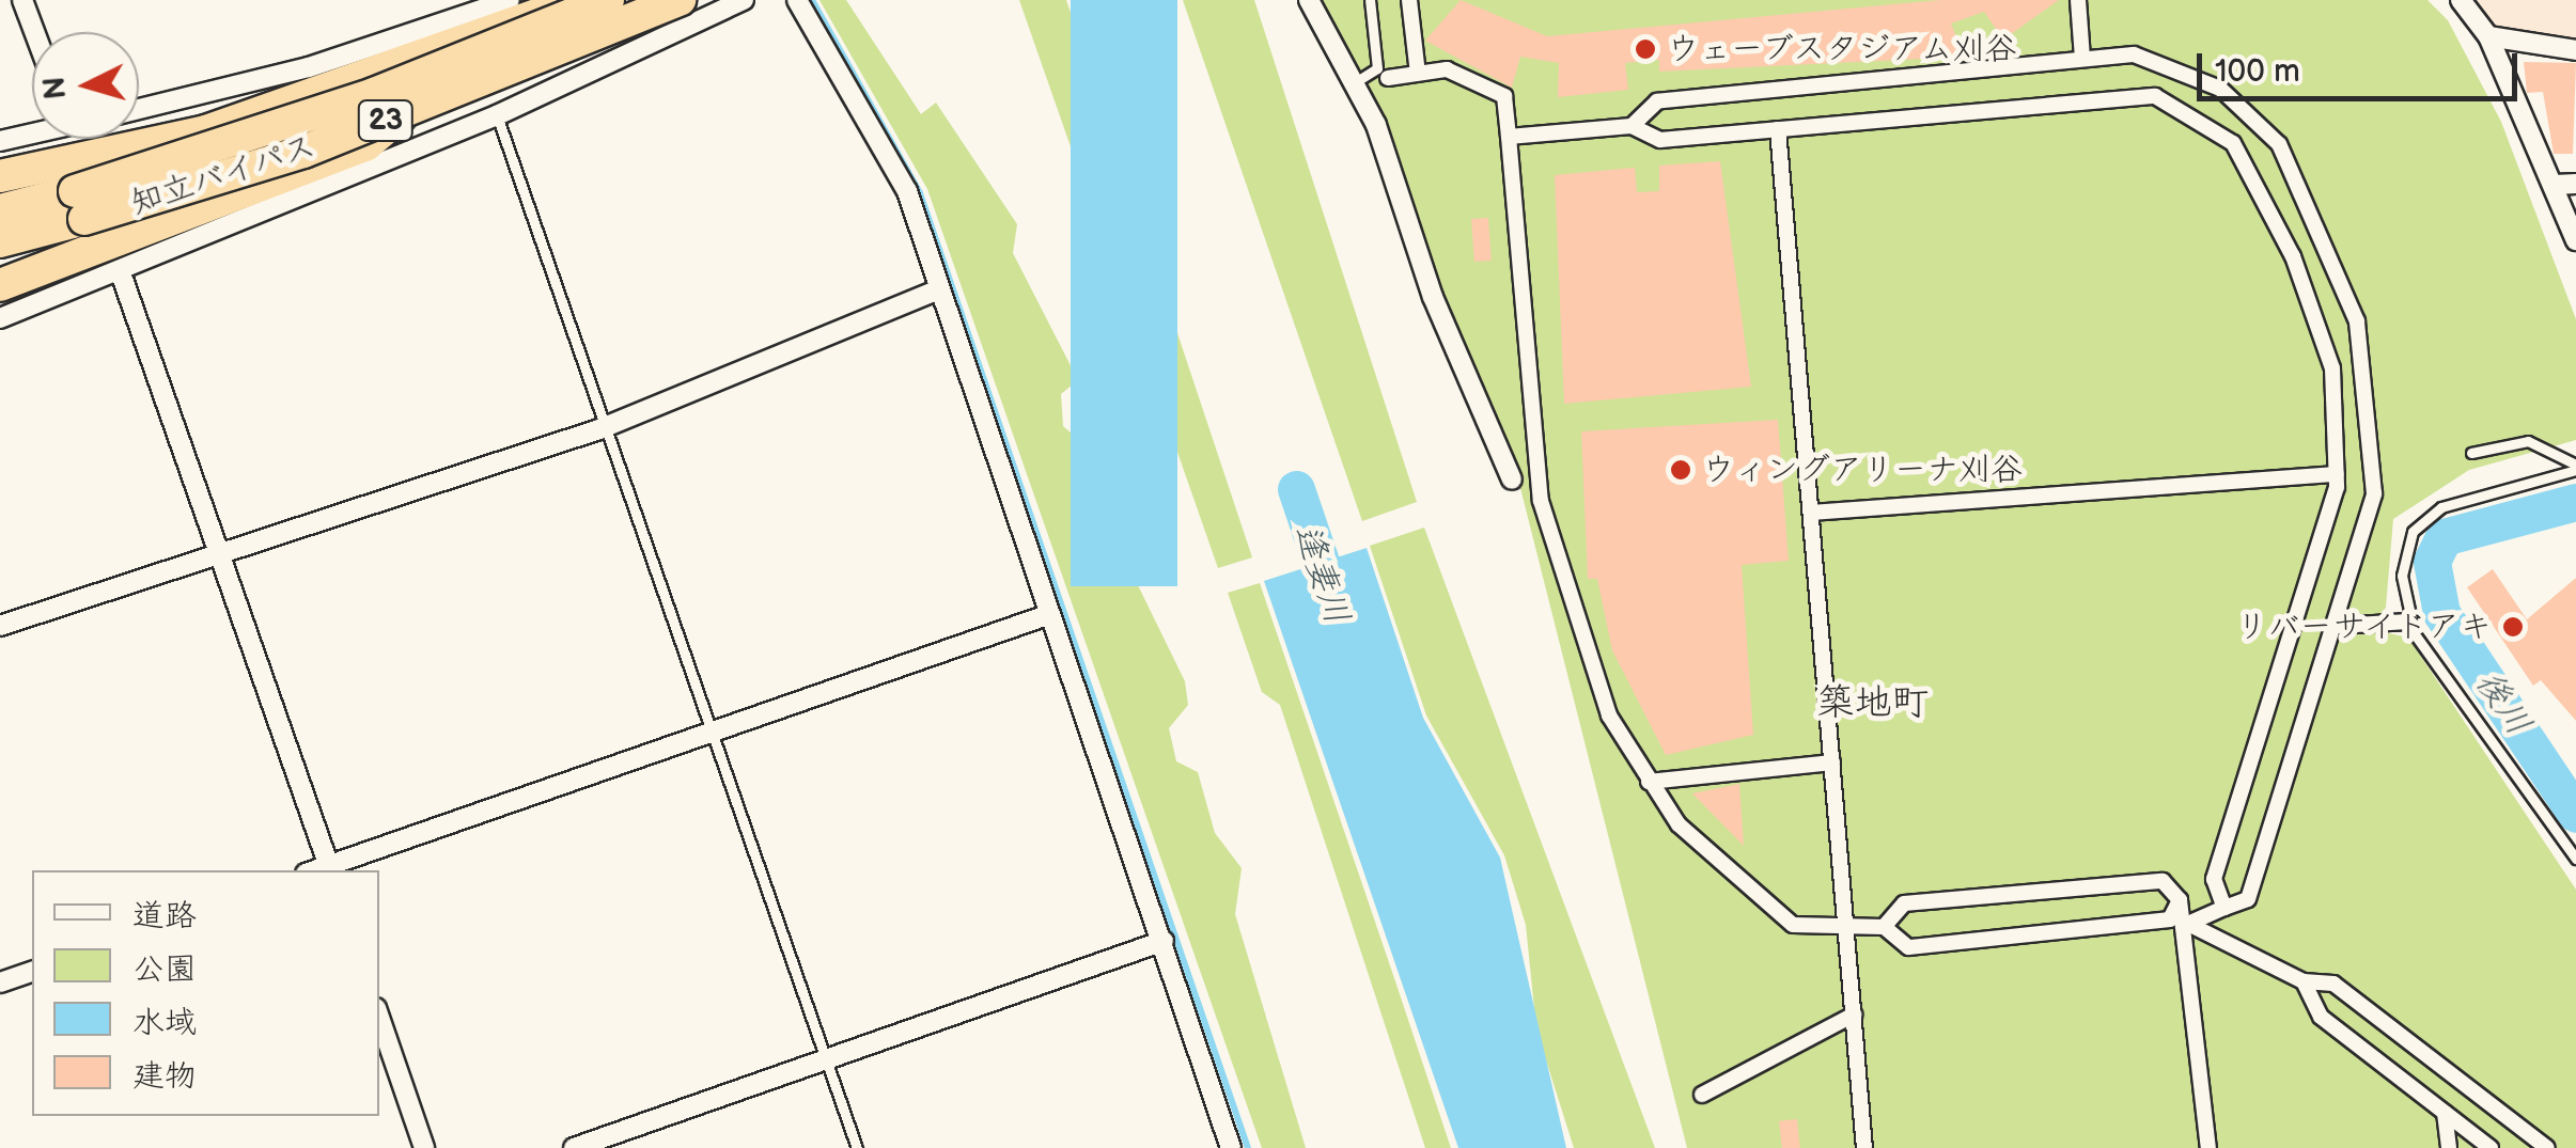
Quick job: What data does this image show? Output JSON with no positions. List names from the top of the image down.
{
  "streets": {
    "highway": ["23", "知立バイパス"]
  },
  "districts": ["築地町"],
  "water": ["逢妻川", "後川"],
  "places": ["ウェーブスタジアム刈谷", "ウィングアリーナ刈谷", "リバーサイドアキ"],
  "legend": [
    "道路",
    "公園",
    "水域",
    "建物"
  ],
  "scale_bar": "100 m",
  "north": "left"
}
